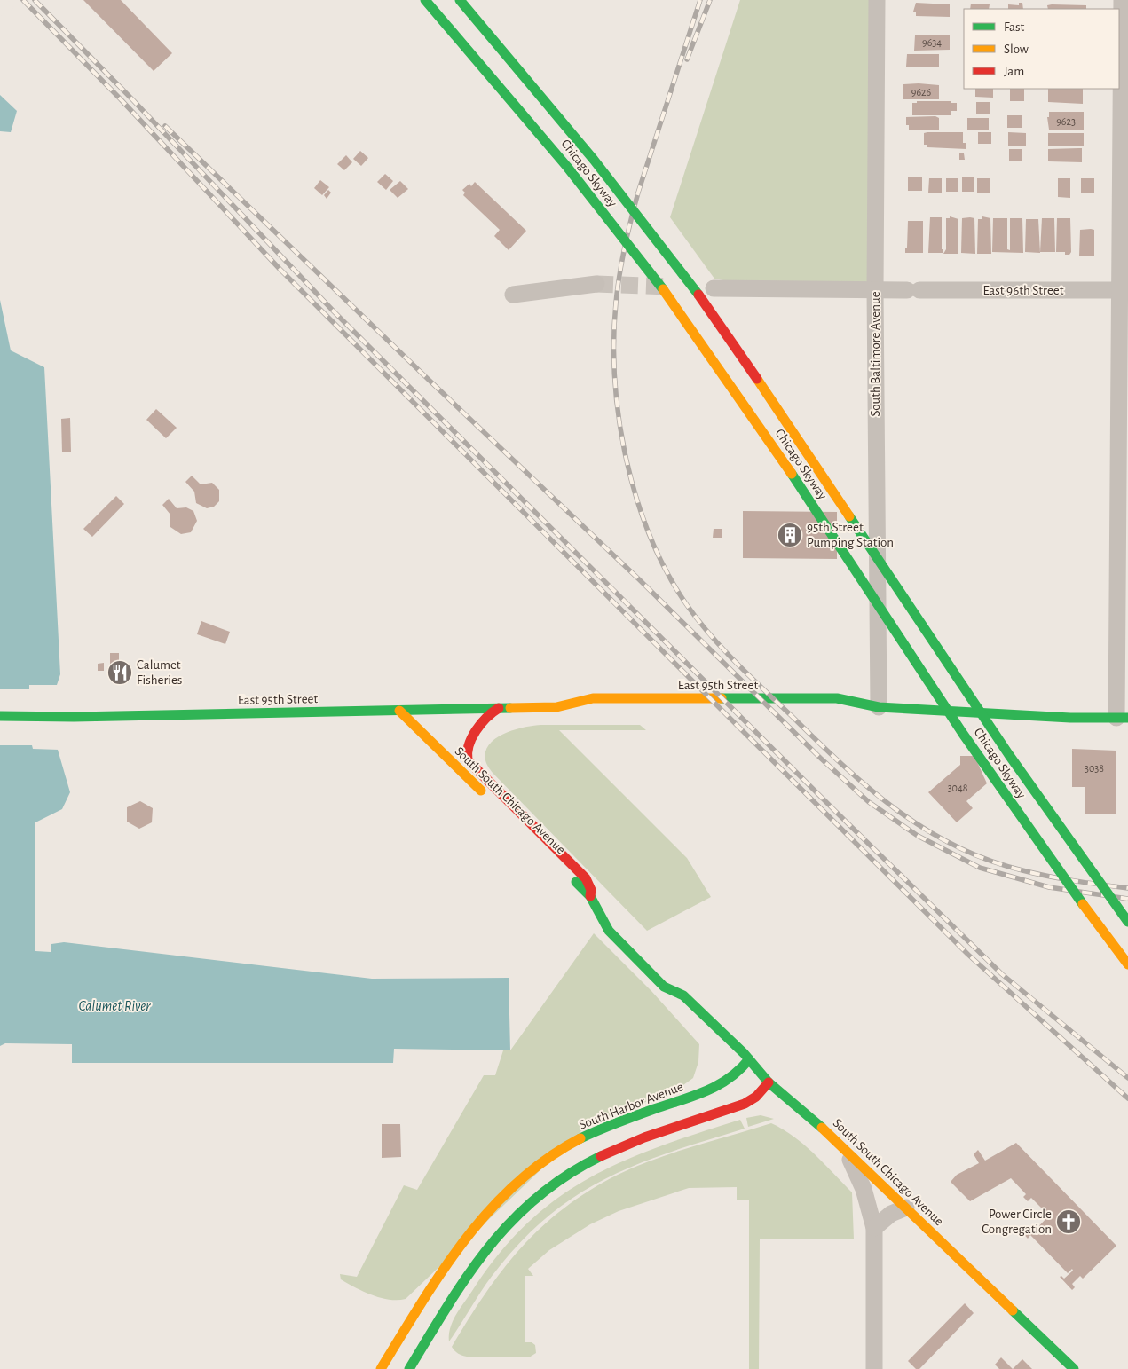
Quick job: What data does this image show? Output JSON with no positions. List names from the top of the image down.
{
  "streets": {
    "main road": [
      "Chicago Skyway",
      "East 95th Street",
      "South South Chicago Avenue",
      "South Harbor Avenue"
    ],
    "street": ["East 96th Street", "South Baltimore Avenue"]
  },
  "crossings": [
    ["East 96th Street", "South Baltimore Avenue"],
    ["South Baltimore Avenue", "East 95th Street"],
    ["East 95th Street", "South South Chicago Avenue"],
    ["South South Chicago Avenue", "South Harbor Avenue"]
  ],
  "water": ["Calumet River"],
  "places": {
    "building": ["95th Street Pumping Station"],
    "restaurant": ["Calumet Fisheries"],
    "church": ["Power Circle Congregation"]
  },
  "house_numbers": [
    "9634",
    "9626",
    "9623",
    "3038",
    "3048"
  ],
  "legend": ["Fast", "Slow", "Jam"]
}
